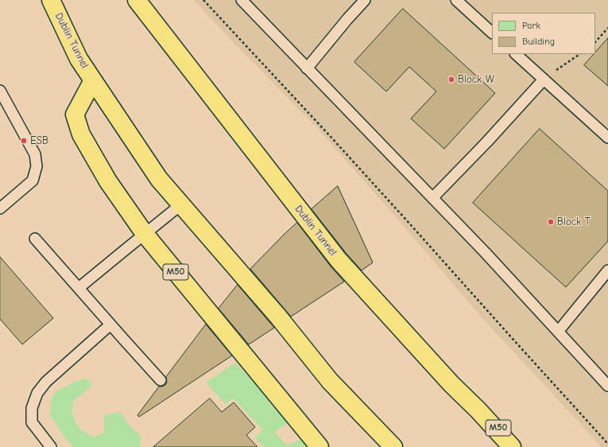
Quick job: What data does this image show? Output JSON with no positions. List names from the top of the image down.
{
  "streets": {
    "highway": ["Dublin Tunnel", "M50"]
  },
  "crossings": [
    ["Dublin Tunnel", "M50"]
  ],
  "places": ["Block W", "ESB", "Block T"],
  "legend": ["Park", "Building"]
}
